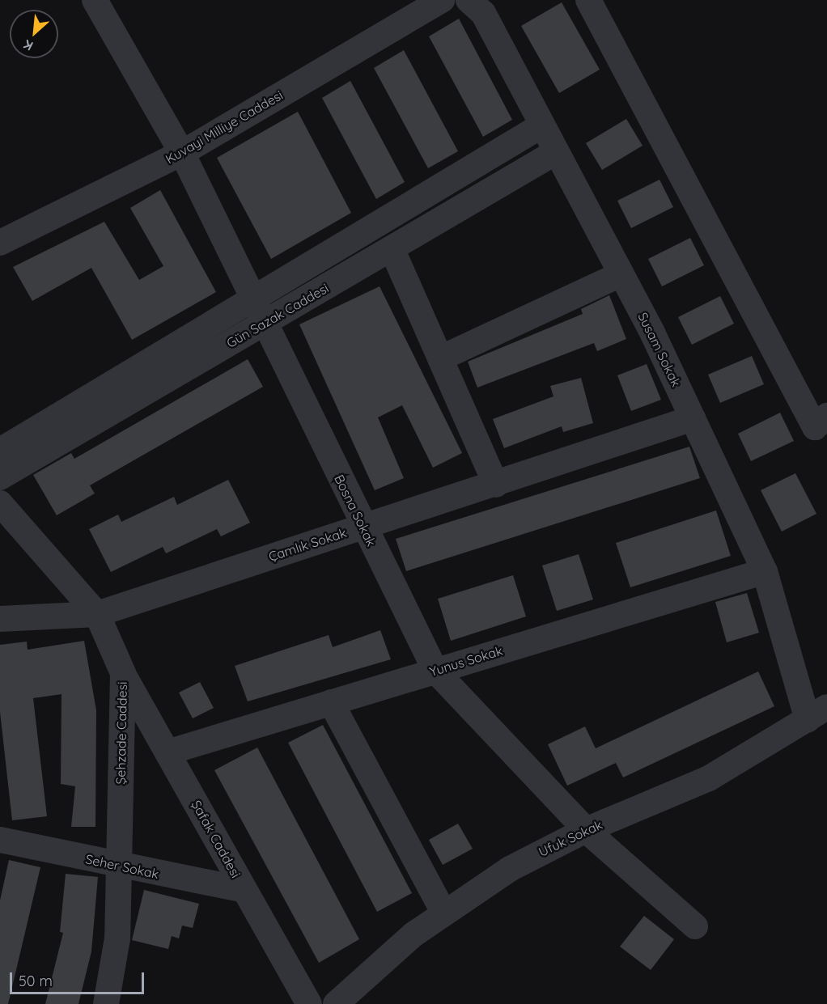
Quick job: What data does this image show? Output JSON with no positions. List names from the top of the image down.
{
  "streets": {
    "street": [
      "Kuvayi Milliye Caddesi",
      "Gün Sazak Caddesi",
      "Susam Sokak",
      "Bosna Sokak",
      "Çamlık Sokak",
      "Yunus Sokak",
      "Şehzade Caddesi",
      "Ufuk Sokak",
      "Şafak Caddesi",
      "Seher Sokak"
    ]
  },
  "crossings": [
    ["Kuvayi Milliye Caddesi", "Bosna Sokak"],
    ["Gün Sazak Caddesi", "Susam Sokak"],
    ["Gün Sazak Caddesi", "Bosna Sokak"],
    ["Susam Sokak", "Çamlık Sokak"],
    ["Susam Sokak", "Yunus Sokak"],
    ["Susam Sokak", "Ufuk Sokak"],
    ["Bosna Sokak", "Çamlık Sokak"],
    ["Bosna Sokak", "Yunus Sokak"],
    ["Bosna Sokak", "Ufuk Sokak"],
    ["Çamlık Sokak", "Şehzade Caddesi"],
    ["Yunus Sokak", "Şafak Caddesi"],
    ["Şehzade Caddesi", "Şafak Caddesi"],
    ["Şehzade Caddesi", "Seher Sokak"],
    ["Şafak Caddesi", "Seher Sokak"]
  ],
  "scale_bar": "50 m",
  "north": "bottom left"
}
